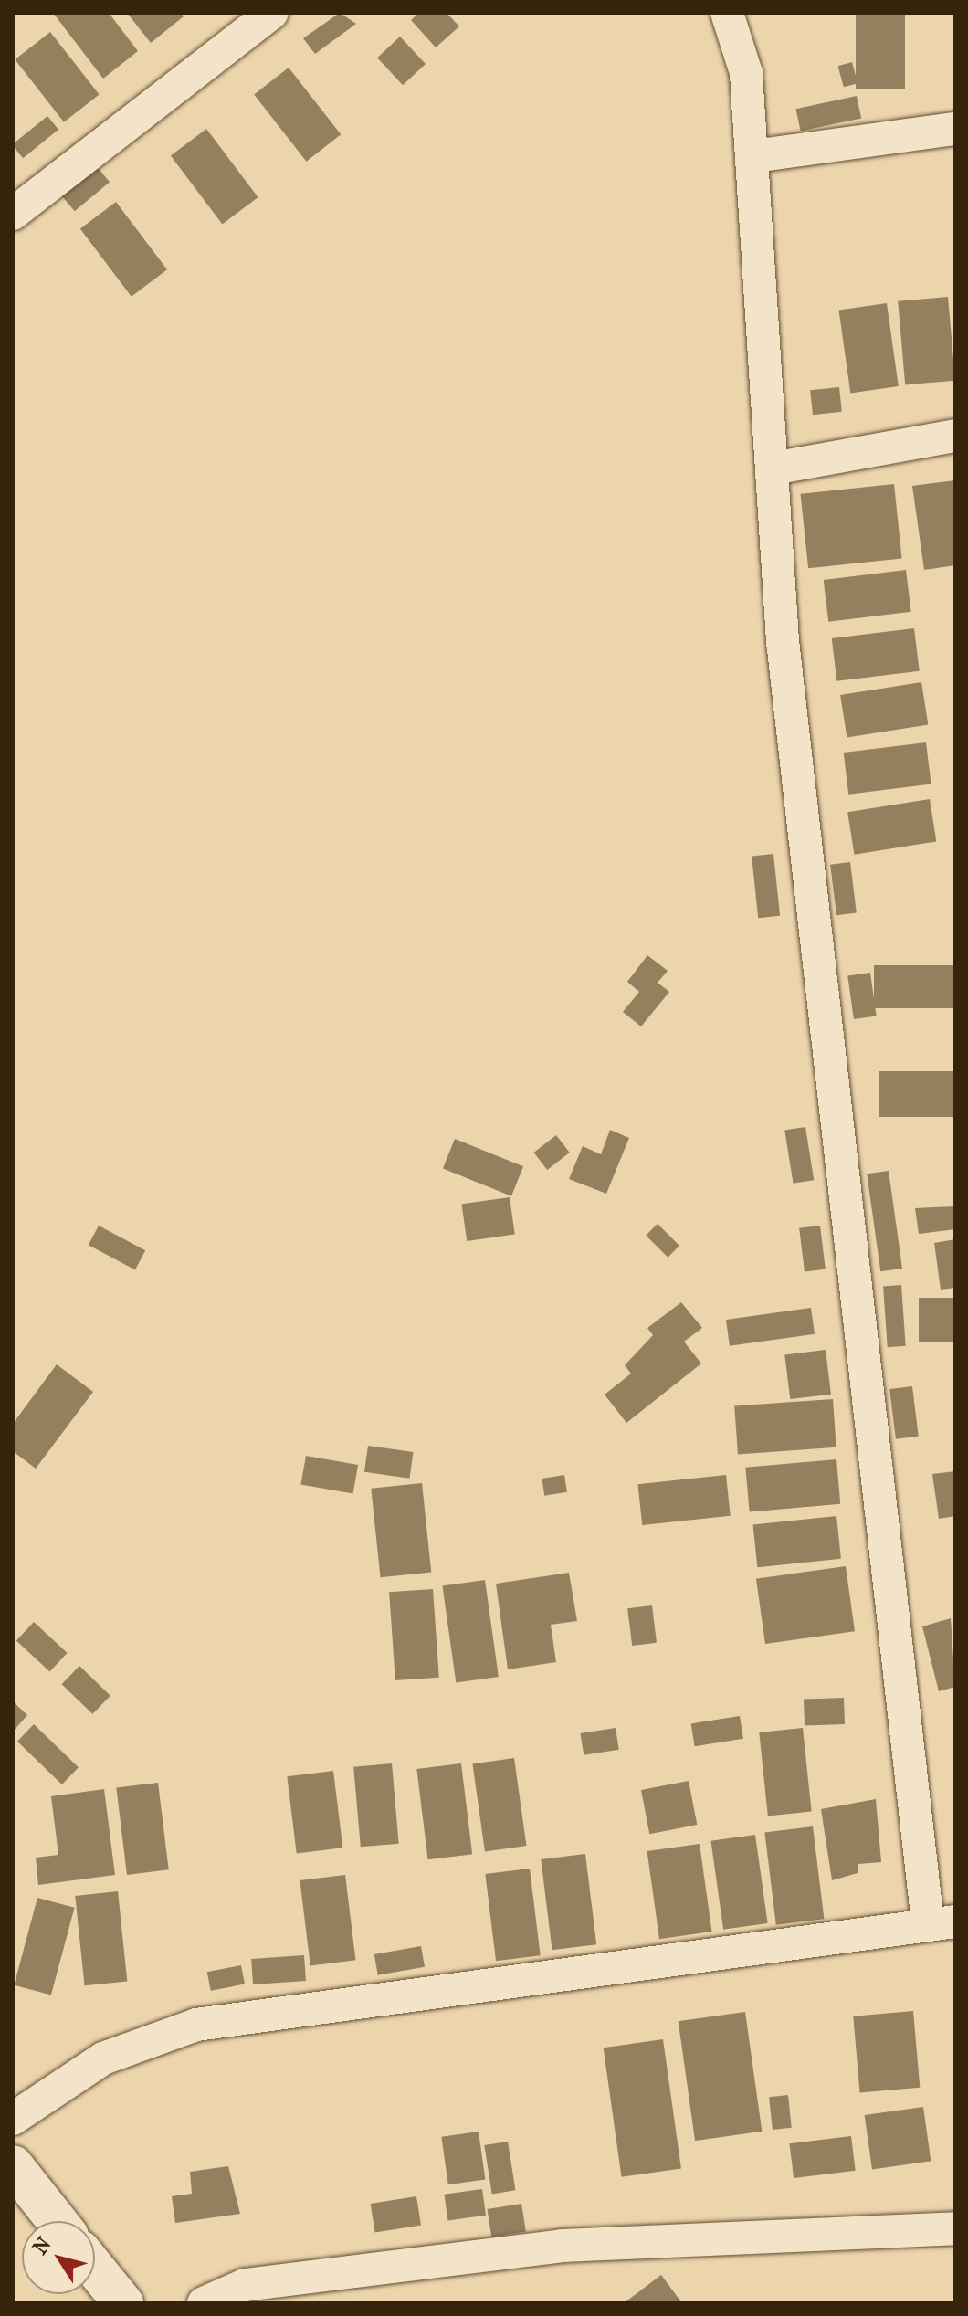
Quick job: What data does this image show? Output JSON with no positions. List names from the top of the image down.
{
  "north": "top left"
}
